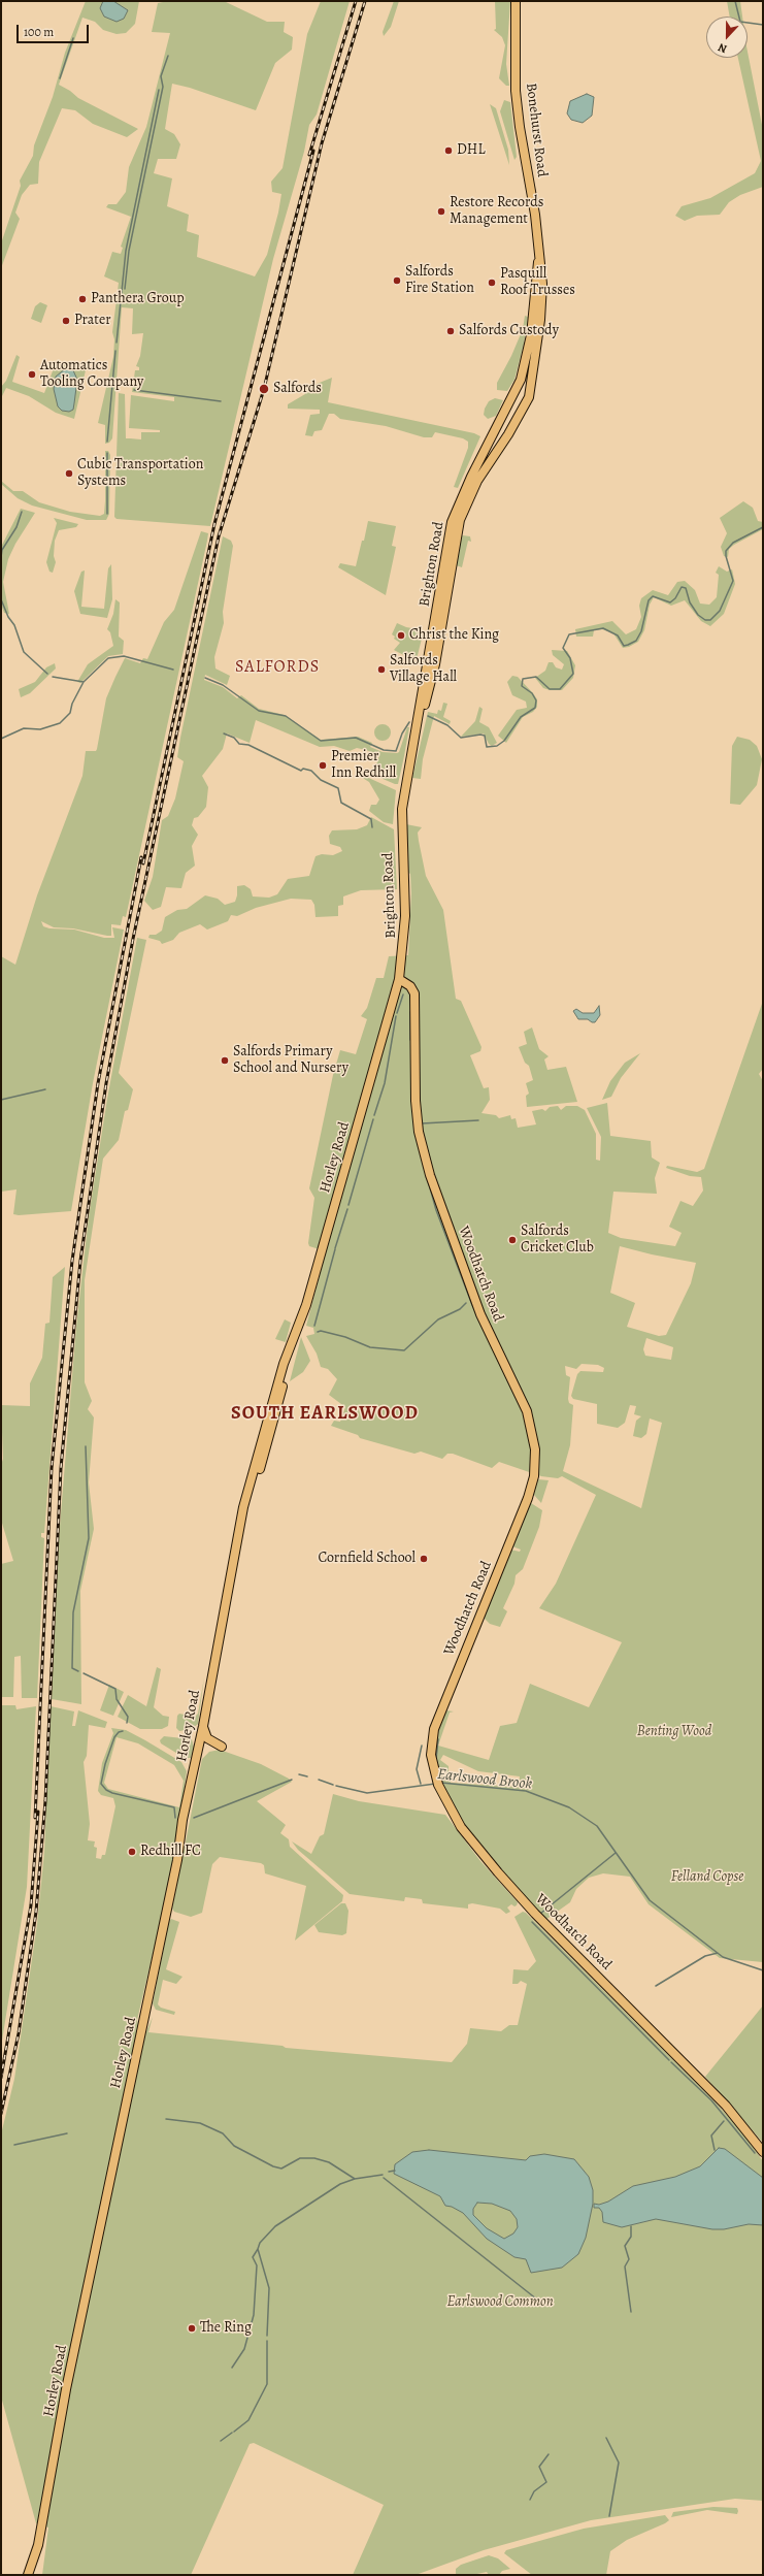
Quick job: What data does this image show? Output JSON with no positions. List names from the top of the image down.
{
  "streets": {
    "main road": [
      "Bonehurst Road",
      "Brighton Road",
      "Horley Road",
      "Woodhatch Road"
    ]
  },
  "crossings": [
    ["Bonehurst Road", "Brighton Road"],
    ["Brighton Road", "Horley Road"],
    ["Brighton Road", "Woodhatch Road"],
    ["Horley Road", "Woodhatch Road"]
  ],
  "districts": ["SALFORDS", "SOUTH EARLSWOOD"],
  "water": ["Earlswood Brook"],
  "parks": ["Benting Wood", "Felland Copse", "Earlswood Common"],
  "places": [
    "DHL",
    "Restore Records Management",
    "Salfords Fire Station",
    "Pasquill Roof Trusses",
    "Panthera Group",
    "Prater",
    "Salfords Custody",
    "Automatics Tooling Company",
    "Salfords",
    "Cubic Transportation Systems",
    "Christ the King",
    "Salfords Village Hall",
    "Premier Inn Redhill",
    "Salfords Primary School and Nursery",
    "Salfords Cricket Club",
    "Cornfield School",
    "Redhill FC",
    "The Ring"
  ],
  "scale_bar": "100 m",
  "north": "bottom"
}
